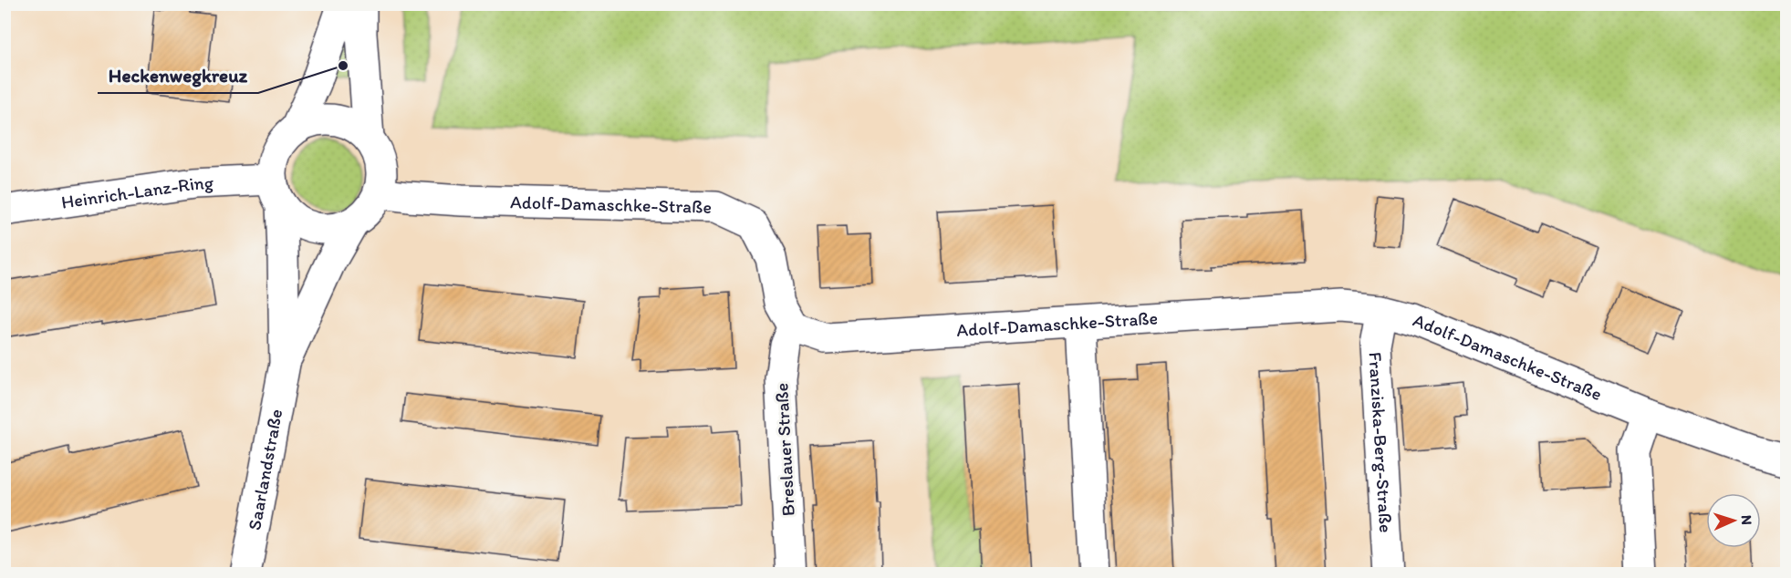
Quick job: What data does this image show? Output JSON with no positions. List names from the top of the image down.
{
  "streets": {
    "street": [
      "Heinrich-Lanz-Ring",
      "Adolf-Damaschke-Straße",
      "Franziska-Berg-Straße",
      "Breslauer Straße",
      "Saarlandstraße"
    ]
  },
  "crossings": [
    ["Heinrich-Lanz-Ring", "Adolf-Damaschke-Straße"],
    ["Heinrich-Lanz-Ring", "Saarlandstraße"],
    ["Adolf-Damaschke-Straße", "Franziska-Berg-Straße"],
    ["Adolf-Damaschke-Straße", "Breslauer Straße"],
    ["Adolf-Damaschke-Straße", "Saarlandstraße"]
  ],
  "places": ["Heckenwegkreuz"],
  "north": "right"
}
